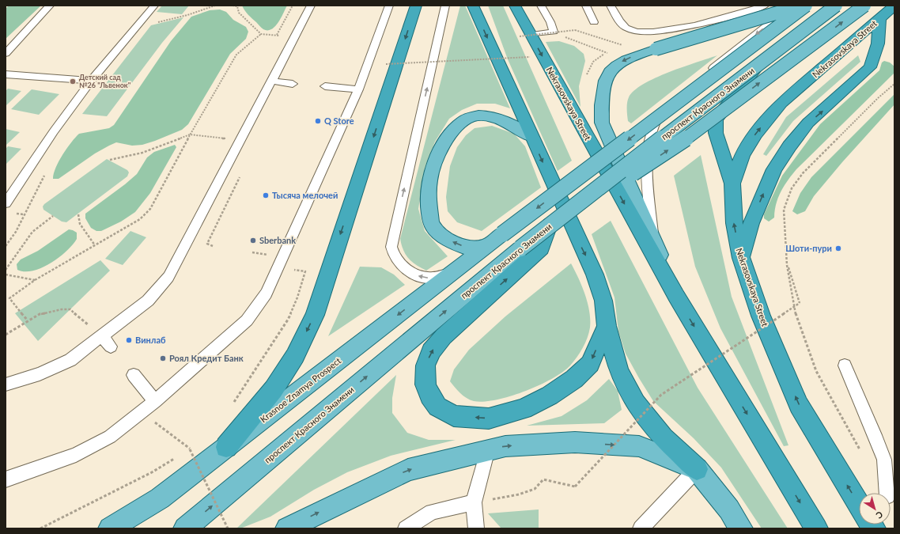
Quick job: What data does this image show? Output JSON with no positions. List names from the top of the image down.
{
  "streets": {
    "highway": ["Nekrasovskaya Street"],
    "main road": ["проспект Красного Знамени", "Krasnoe Znamya Prospect"]
  },
  "places": [
    "Детский сад №26 \"Львенок\"",
    "Q Store",
    "Тысяча мелочей",
    "Sberbank",
    "Шоти-пури",
    "Винлаб",
    "Роял Кредит Банк"
  ],
  "north": "bottom right"
}
